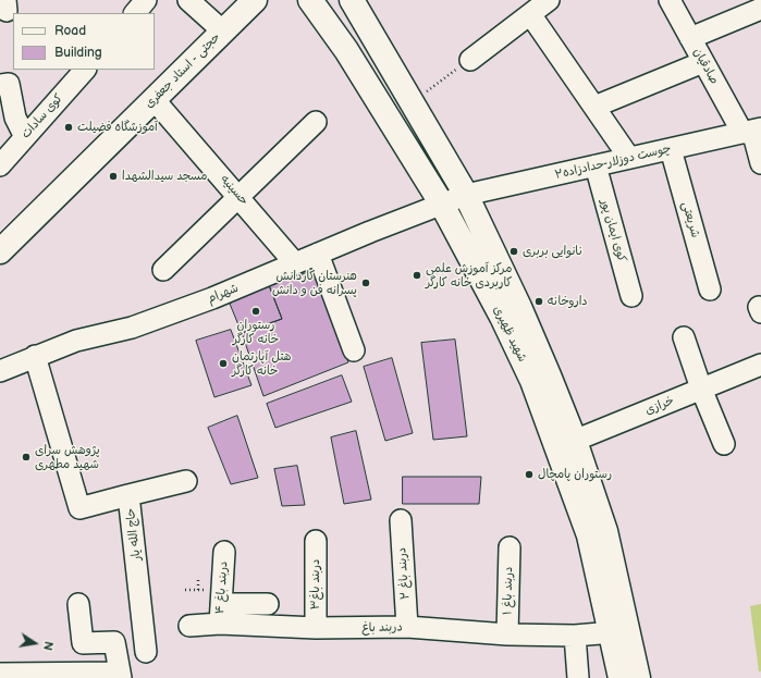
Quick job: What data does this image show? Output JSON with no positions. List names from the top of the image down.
{
  "streets": {
    "main road": ["حجتی - استاد جعفری", "شهید ظهیری"],
    "street": [
      "صادقیان",
      "کوی سادات",
      "چوست دوزلار-حدادزاده۲",
      "حسینیه",
      "شریعتی",
      "کوی ایمان پور",
      "شهرام",
      "خرازی",
      "حاج الله یار",
      "دربند باغ ۲",
      "دربند باغ۳",
      "دربند باغ ۴",
      "دربند باغ ۱",
      "دربند باغ"
    ]
  },
  "crossings": [
    ["صادقیان", "چوست دوزلار-حدادزاده۲"],
    ["حجتی - استاد جعفری", "حسینیه"],
    ["چوست دوزلار-حدادزاده۲", "شریعتی"],
    ["چوست دوزلار-حدادزاده۲", "کوی ایمان پور"],
    ["چوست دوزلار-حدادزاده۲", "شهرام"],
    ["چوست دوزلار-حدادزاده۲", "شهید ظهیری"],
    ["حسینیه", "شهرام"],
    ["شهرام", "شهید ظهیری"],
    ["شهرام", "حاج الله یار"],
    ["شهید ظهیری", "خرازی"],
    ["شهید ظهیری", "دربند باغ"],
    ["دربند باغ ۲", "دربند باغ"],
    ["دربند باغ۳", "دربند باغ"],
    ["دربند باغ ۴", "دربند باغ"],
    ["دربند باغ ۱", "دربند باغ"]
  ],
  "places": [
    "آموزشگاه فضیلت",
    "مسجد سیدالشهدا",
    "نانوایی بربری",
    "مرکز آموزش علمی کاربردی خانه کارگر",
    "هنرستان کاردانش پسرانه فن و دانش",
    "داروخانه",
    "رستوران خانه کارگر",
    "هتل آپارتمان خانه کارگر",
    "پژوهش سرای شهید مطهری",
    "رستوران پامچال"
  ],
  "legend": ["Road", "Building"],
  "north": "right"
}
